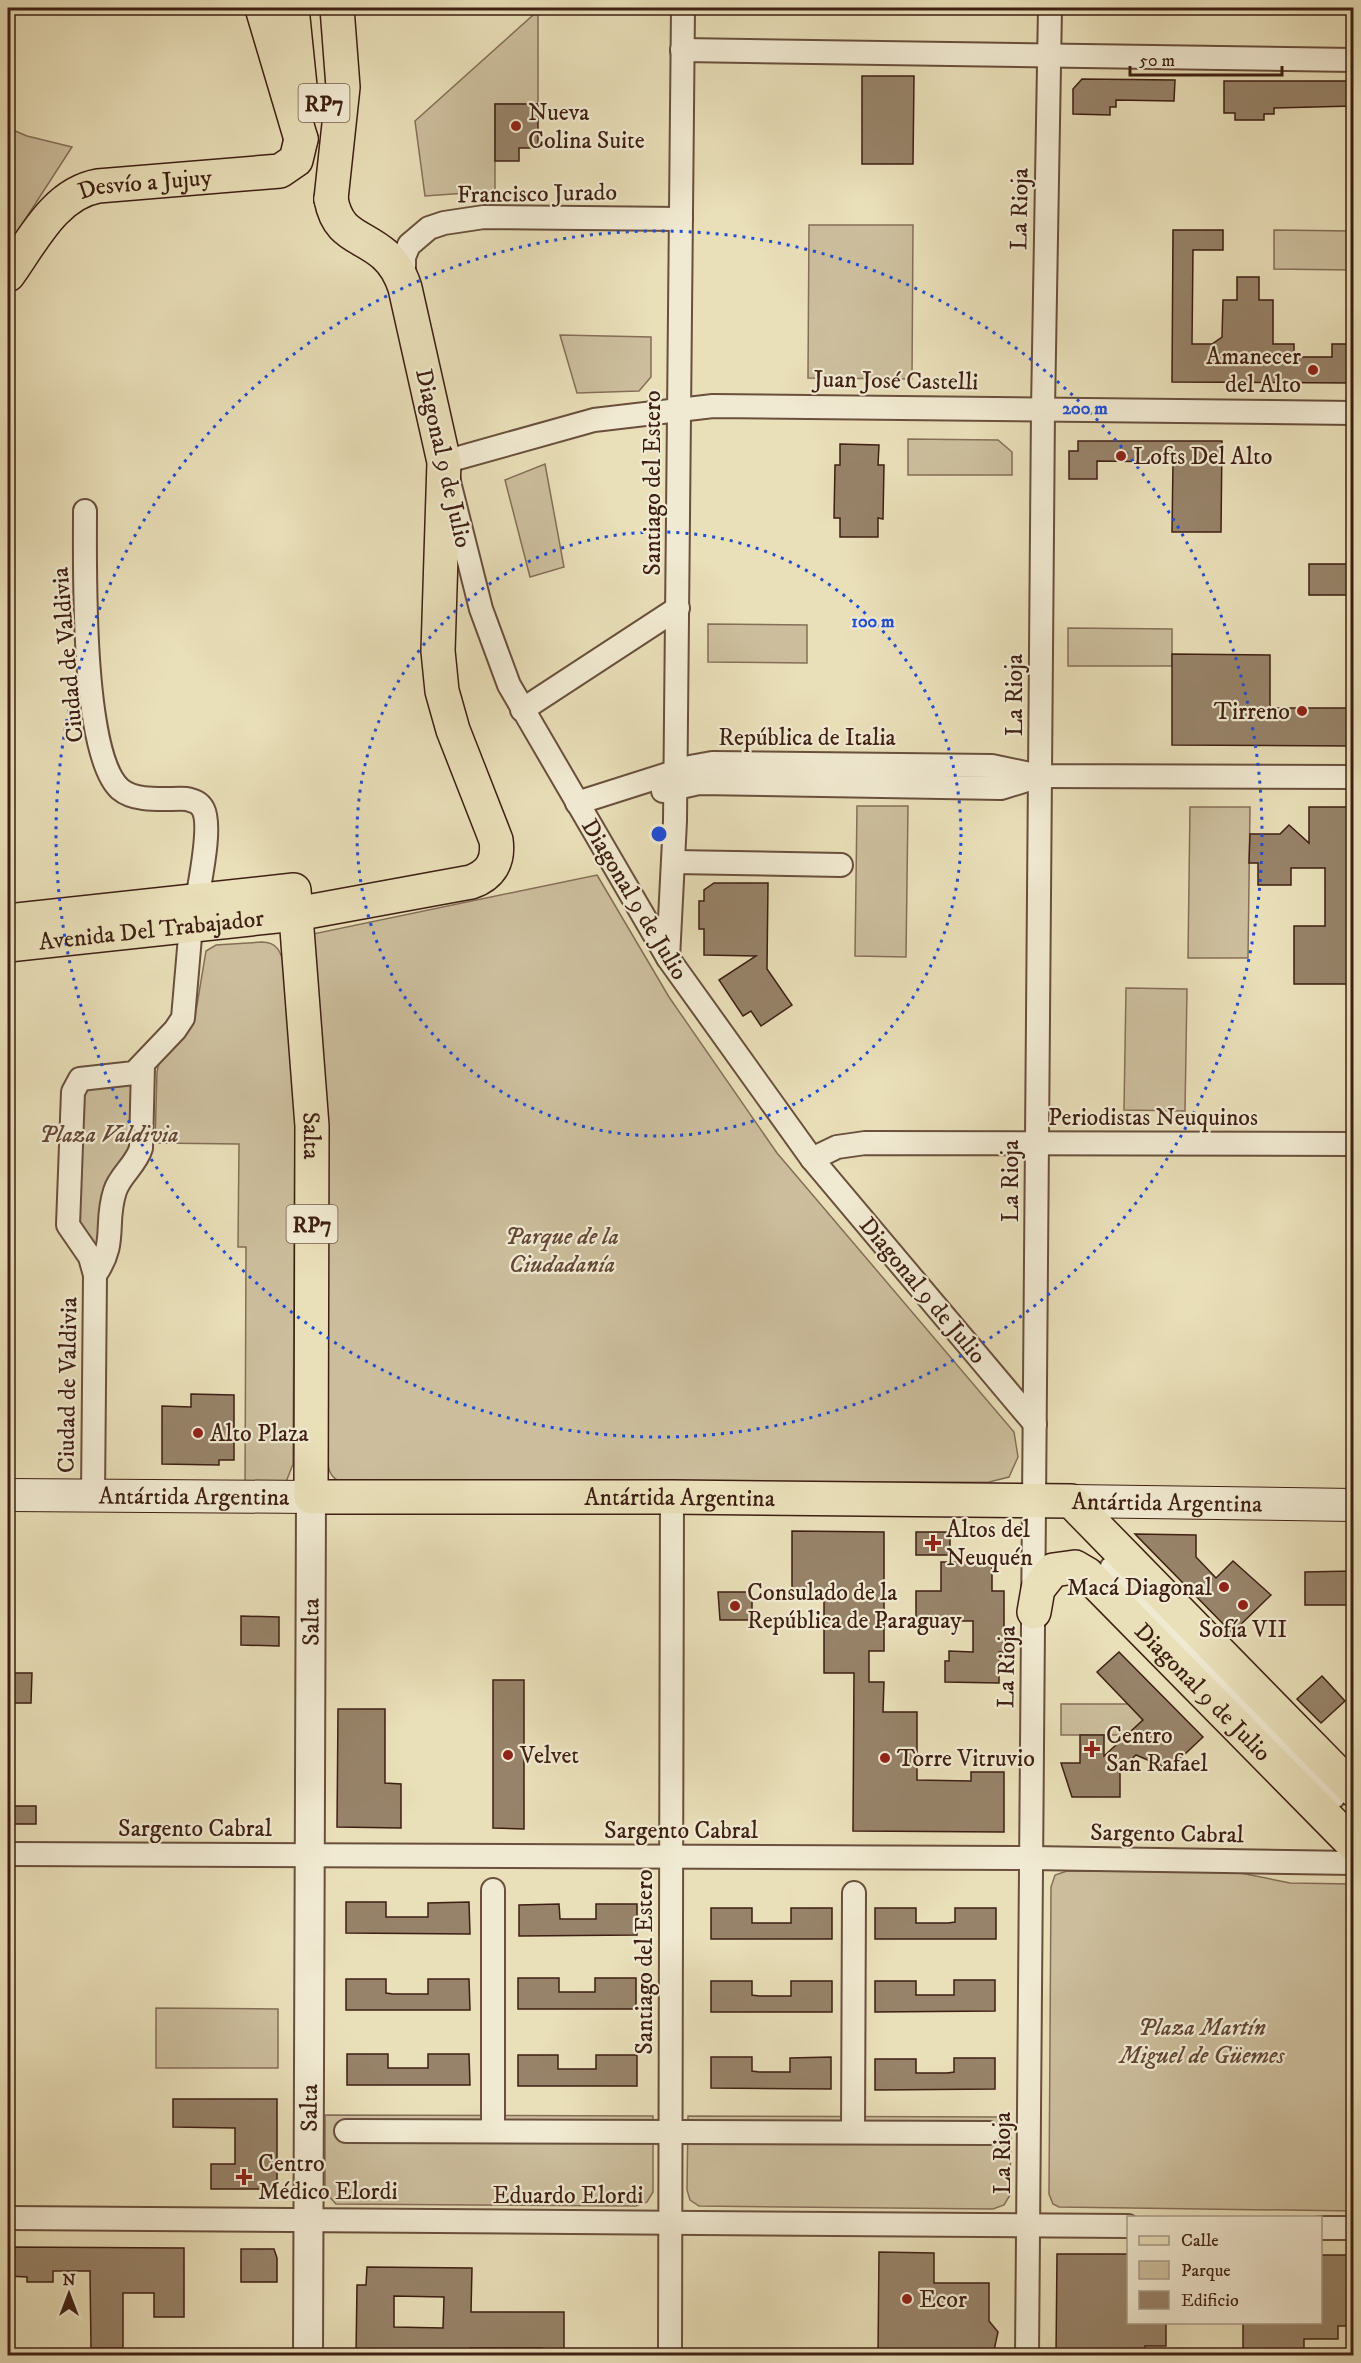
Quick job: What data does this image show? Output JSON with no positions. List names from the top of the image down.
{
  "streets": {
    "main road": [
      "RP7",
      "Desvío a Jujuy",
      "Diagonal 9 de Julio",
      "Avenida Del Trabajador",
      "Salta",
      "Antártida Argentina"
    ],
    "street": [
      "Francisco Jurado",
      "La Rioja",
      "Juan José Castelli",
      "Santiago del Estero",
      "Ciudad de Valdivia",
      "República de Italia",
      "Periodistas Neuquinos",
      "Sargento Cabral",
      "Eduardo Elordi"
    ]
  },
  "crossings": [
    ["RP7", "Desvío a Jujuy"],
    ["RP7", "Diagonal 9 de Julio"],
    ["Francisco Jurado", "Diagonal 9 de Julio"],
    ["Francisco Jurado", "Santiago del Estero"],
    ["La Rioja", "Juan José Castelli"],
    ["La Rioja", "Diagonal 9 de Julio"],
    ["La Rioja", "República de Italia"],
    ["La Rioja", "Periodistas Neuquinos"],
    ["La Rioja", "Antártida Argentina"],
    ["La Rioja", "Sargento Cabral"],
    ["La Rioja", "Eduardo Elordi"],
    ["Juan José Castelli", "Diagonal 9 de Julio"],
    ["Juan José Castelli", "Santiago del Estero"],
    ["Juan José Castelli", "Avenida Del Trabajador"],
    ["Diagonal 9 de Julio", "Santiago del Estero"],
    ["Diagonal 9 de Julio", "República de Italia"],
    ["Diagonal 9 de Julio", "Avenida Del Trabajador"],
    ["Diagonal 9 de Julio", "Periodistas Neuquinos"],
    ["Diagonal 9 de Julio", "Antártida Argentina"],
    ["Santiago del Estero", "República de Italia"],
    ["Santiago del Estero", "Antártida Argentina"],
    ["Santiago del Estero", "Sargento Cabral"],
    ["Santiago del Estero", "Eduardo Elordi"],
    ["Ciudad de Valdivia", "Avenida Del Trabajador"],
    ["Ciudad de Valdivia", "Antártida Argentina"],
    ["Avenida Del Trabajador", "Salta"],
    ["Salta", "Antártida Argentina"],
    ["Salta", "Sargento Cabral"],
    ["Salta", "Eduardo Elordi"]
  ],
  "parks": ["Plaza Valdivia", "Parque de la Ciudadanía", "Plaza Martín Miguel de Güemes"],
  "places": {
    "other": [
      "Nueva Colina Suite",
      "Amanecer del Alto",
      "Lofts Del Alto",
      "Tirreno",
      "Alto Plaza",
      "Macá Diagonal",
      "Sofía VII",
      "Consulado de la República de Paraguay",
      "Velvet",
      "Torre Vitruvio",
      "Ecor"
    ],
    "health": ["Altos del Neuquén", "Centro San Rafael", "Centro Médico Elordi"]
  },
  "legend": ["Calle", "Parque", "Edificio"],
  "scale_bar": "50 m",
  "north": "top",
  "rings": ["200 m", "100 m"]
}
